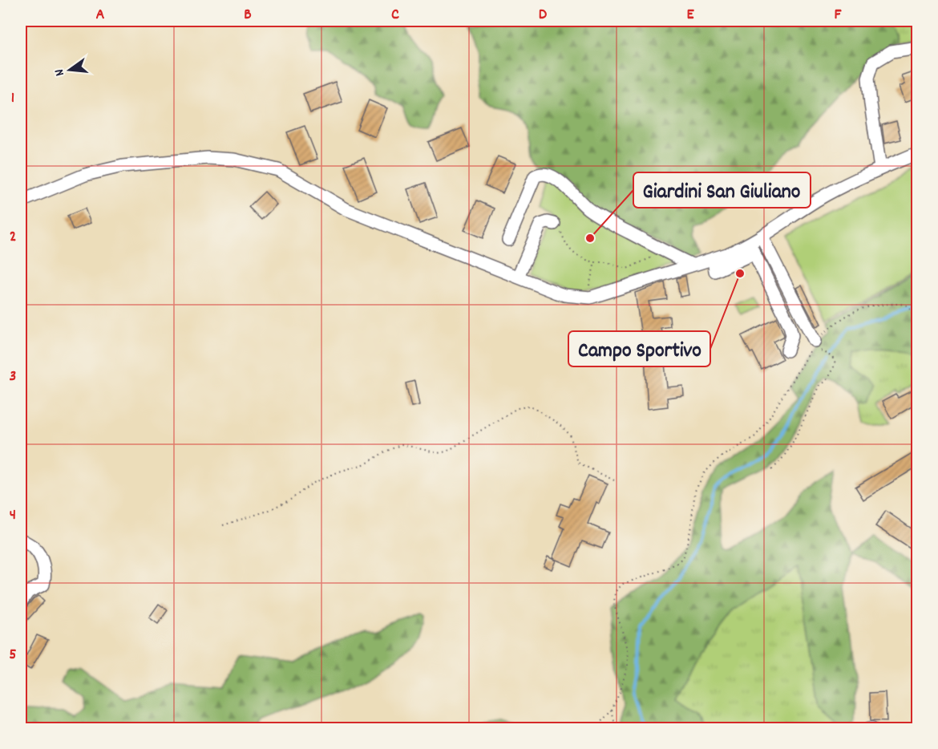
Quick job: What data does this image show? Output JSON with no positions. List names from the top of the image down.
{
  "places": ["Giardini San Giuliano", "Campo Sportivo"],
  "north": "left",
  "grid": {
    "columns": [
      "A",
      "B",
      "C",
      "D",
      "E",
      "F"
    ],
    "rows": [
      "1",
      "2",
      "3",
      "4",
      "5"
    ]
  }
}
